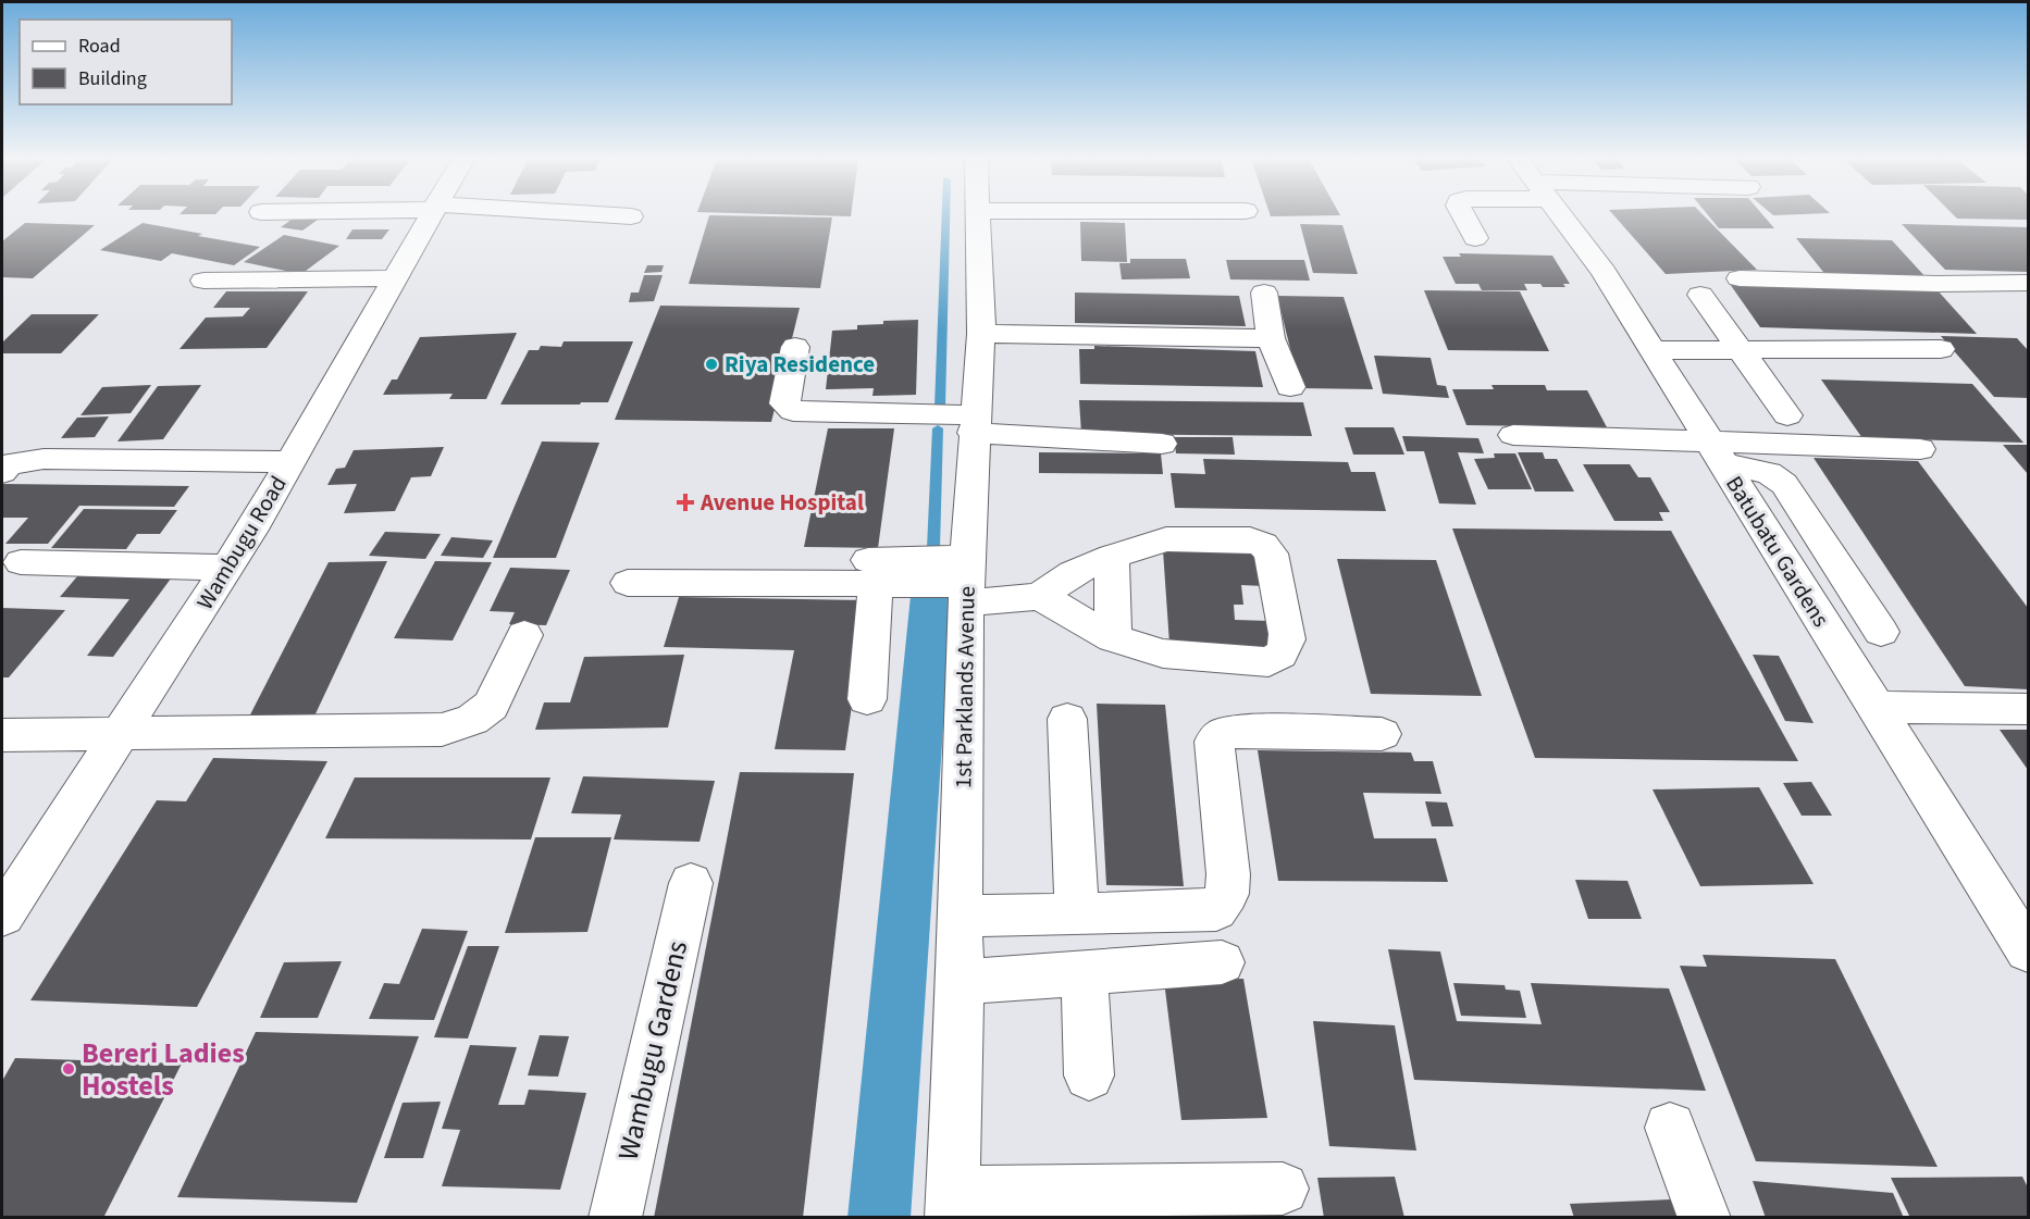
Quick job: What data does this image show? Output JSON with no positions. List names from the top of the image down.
{
  "streets": {
    "street": [
      "Wambugu Road",
      "Batubatu Gardens",
      "1st Parklands Avenue",
      "Wambugu Gardens"
    ]
  },
  "places": {
    "other": ["Riya Residence", "Bereri Ladies Hostels"],
    "health": ["Avenue Hospital"]
  },
  "legend": ["Road", "Building"]
}
